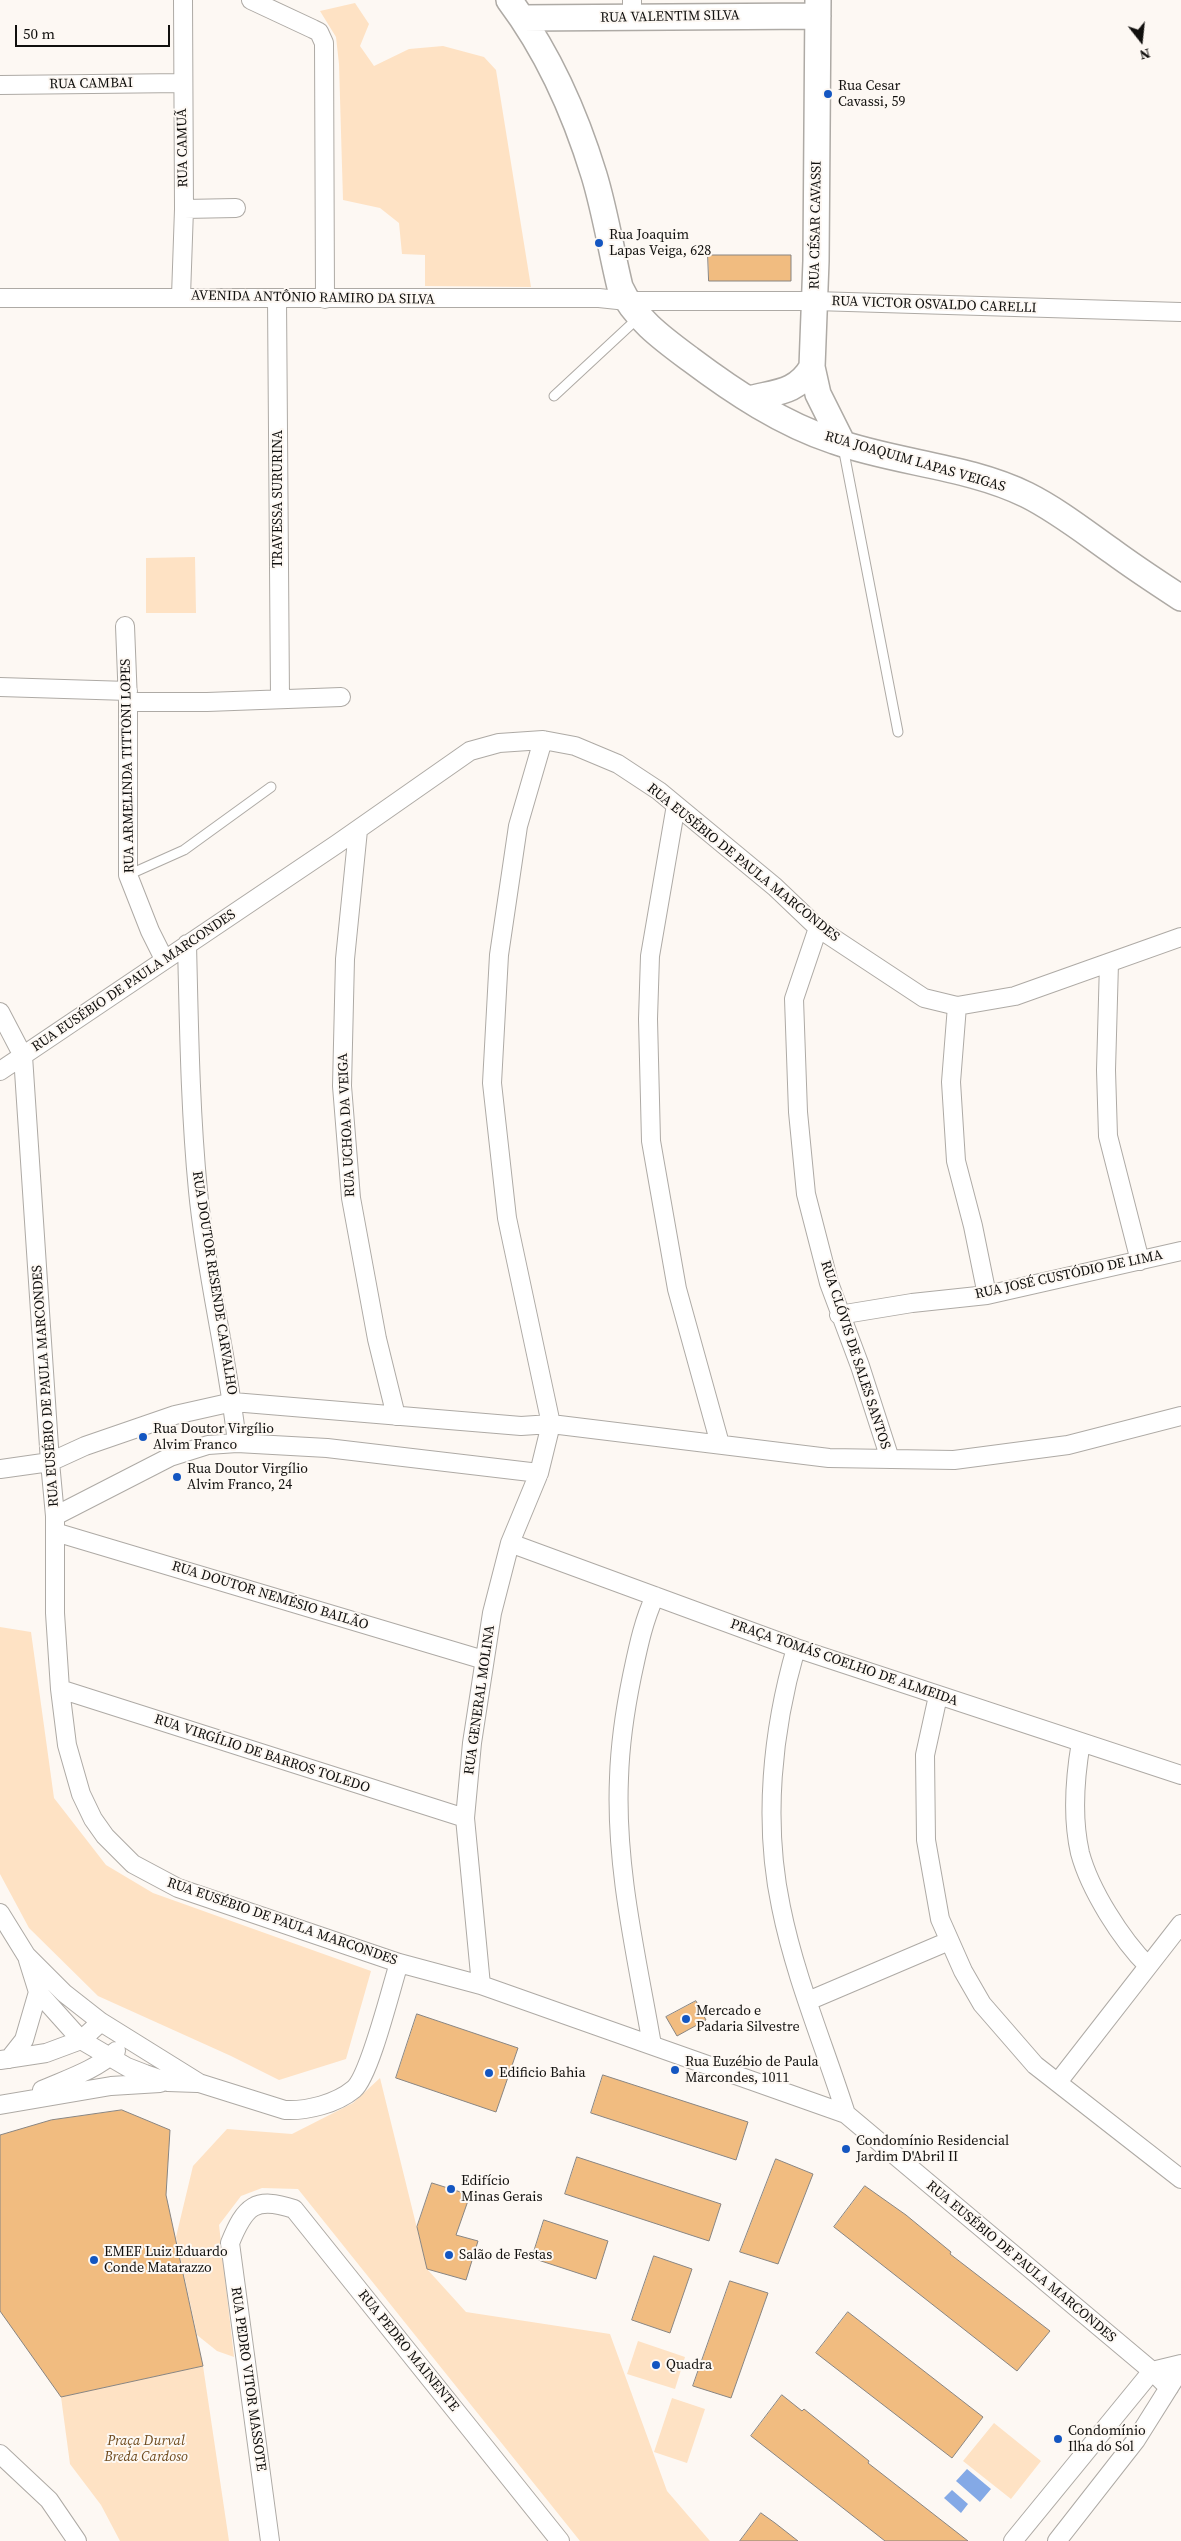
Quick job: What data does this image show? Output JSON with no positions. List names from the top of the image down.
{
  "streets": {
    "main road": ["RUA VALENTIM SILVA", "RUA CÉSAR CAVASSI", "RUA JOAQUIM LAPAS VEIGAS"],
    "street": [
      "RUA CAMBAI",
      "RUA CAMUÃ",
      "AVENIDA ANTÔNIO RAMIRO DA SILVA",
      "RUA VICTOR OSVALDO CARELLI",
      "TRAVESSA SURURINA",
      "RUA ARMELINDA TITTONI LOPES",
      "RUA EUSÉBIO DE PAULA MARCONDES",
      "RUA UCHOA DA VEIGA",
      "RUA JOSÉ CUSTÓDIO DE LIMA",
      "RUA DOUTOR RESENDE CARVALHO",
      "RUA CLÓVIS DE SALES SANTOS",
      "RUA DOUTOR NEMÉSIO BAILÃO",
      "PRAÇA TOMÁS COELHO DE ALMEIDA",
      "RUA GENERAL MOLINA",
      "RUA VIRGÍLIO DE BARROS TOLEDO",
      "RUA PEDRO MAINENTE",
      "RUA PEDRO VITOR MASSOTE"
    ]
  },
  "crossings": [
    ["RUA VALENTIM SILVA", "RUA CÉSAR CAVASSI"],
    ["RUA VALENTIM SILVA", "RUA JOAQUIM LAPAS VEIGAS"],
    ["RUA CAMBAI", "RUA CAMUÃ"],
    ["RUA CAMUÃ", "AVENIDA ANTÔNIO RAMIRO DA SILVA"],
    ["RUA CÉSAR CAVASSI", "RUA VICTOR OSVALDO CARELLI"],
    ["RUA CÉSAR CAVASSI", "RUA JOAQUIM LAPAS VEIGAS"],
    ["AVENIDA ANTÔNIO RAMIRO DA SILVA", "RUA VICTOR OSVALDO CARELLI"],
    ["AVENIDA ANTÔNIO RAMIRO DA SILVA", "RUA JOAQUIM LAPAS VEIGAS"],
    ["AVENIDA ANTÔNIO RAMIRO DA SILVA", "TRAVESSA SURURINA"],
    ["RUA VICTOR OSVALDO CARELLI", "RUA JOAQUIM LAPAS VEIGAS"],
    ["RUA ARMELINDA TITTONI LOPES", "RUA EUSÉBIO DE PAULA MARCONDES"],
    ["RUA EUSÉBIO DE PAULA MARCONDES", "RUA UCHOA DA VEIGA"],
    ["RUA EUSÉBIO DE PAULA MARCONDES", "RUA DOUTOR RESENDE CARVALHO"],
    ["RUA EUSÉBIO DE PAULA MARCONDES", "RUA CLÓVIS DE SALES SANTOS"],
    ["RUA EUSÉBIO DE PAULA MARCONDES", "RUA DOUTOR NEMÉSIO BAILÃO"],
    ["RUA EUSÉBIO DE PAULA MARCONDES", "RUA GENERAL MOLINA"],
    ["RUA EUSÉBIO DE PAULA MARCONDES", "RUA VIRGÍLIO DE BARROS TOLEDO"],
    ["RUA JOSÉ CUSTÓDIO DE LIMA", "RUA CLÓVIS DE SALES SANTOS"],
    ["RUA DOUTOR NEMÉSIO BAILÃO", "RUA GENERAL MOLINA"],
    ["PRAÇA TOMÁS COELHO DE ALMEIDA", "RUA GENERAL MOLINA"],
    ["RUA GENERAL MOLINA", "RUA VIRGÍLIO DE BARROS TOLEDO"],
    ["RUA PEDRO MAINENTE", "RUA PEDRO VITOR MASSOTE"]
  ],
  "parks": ["Praça Durval Breda Cardoso"],
  "places": [
    "Rua Cesar Cavassi, 59",
    "Rua Joaquim Lapas Veiga, 628",
    "Rua Doutor Virgílio Alvim Franco",
    "Rua Doutor Virgílio Alvim Franco, 24",
    "Mercado e Padaria Silvestre",
    "Rua Euzébio de Paula Marcondes, 1011",
    "Edificio Bahia",
    "Condomínio Residencial Jardim D'Abril II",
    "Edifício Minas Gerais",
    "Salão de Festas",
    "EMEF Luiz Eduardo Conde Matarazzo",
    "Quadra",
    "Condomínio Ilha do Sol"
  ],
  "scale_bar": "50 m",
  "north": "bottom"
}
